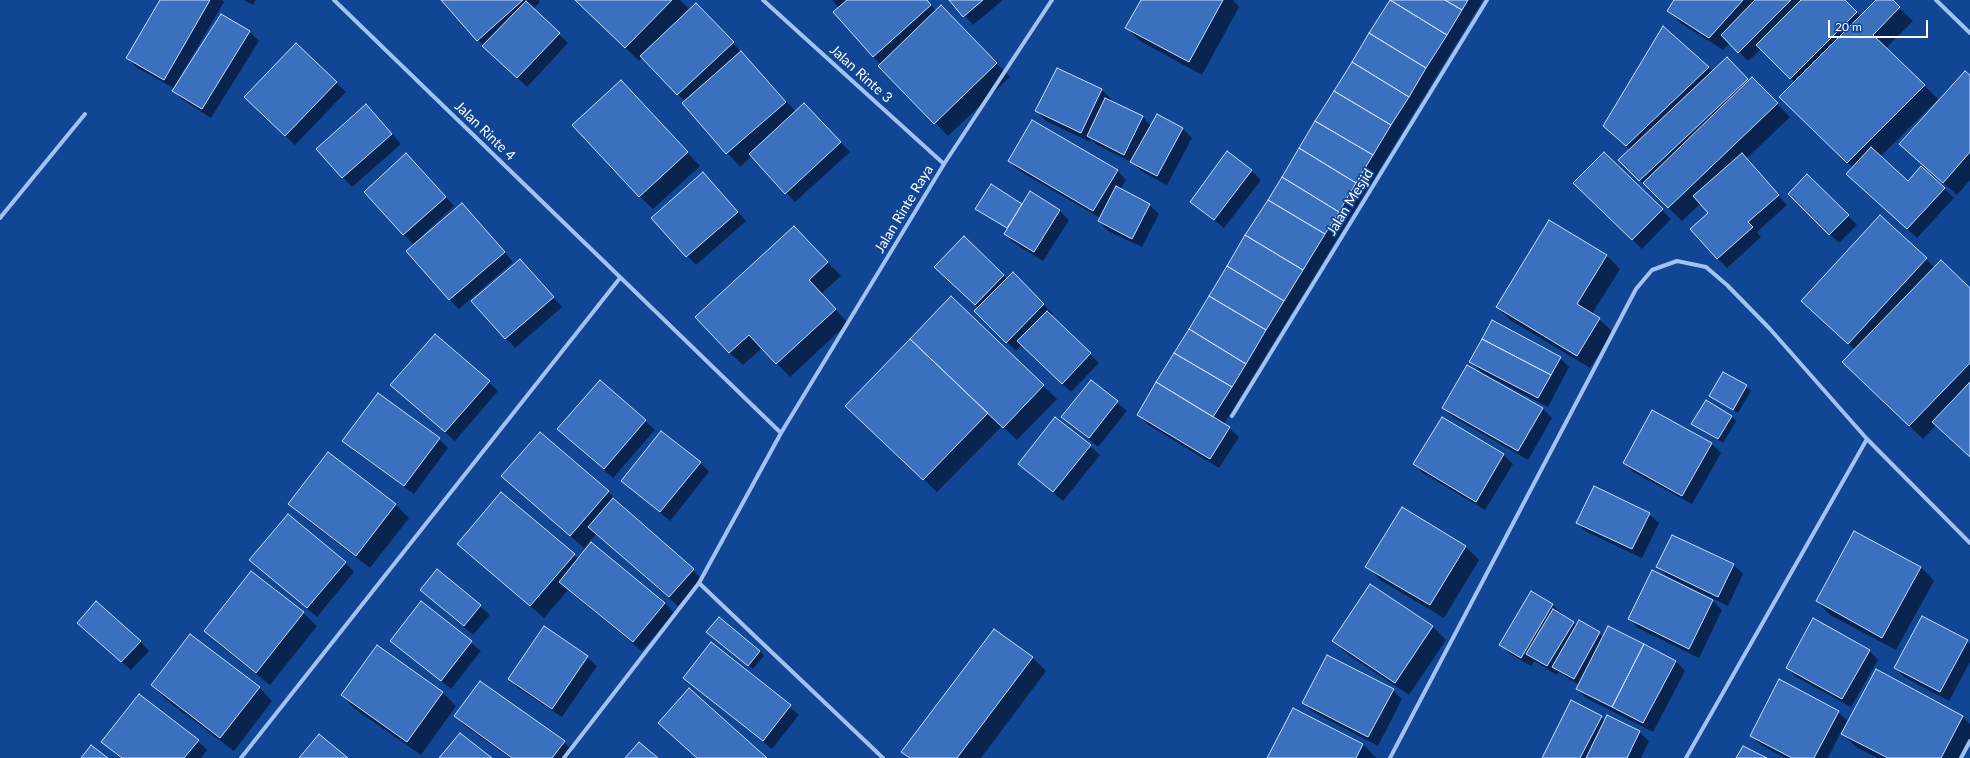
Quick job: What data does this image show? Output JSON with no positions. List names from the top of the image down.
{
  "streets": {
    "street": [
      "Jalan Rinte 3",
      "Jalan Rinte 4",
      "Jalan Mesjid",
      "Jalan Rinte Raya"
    ]
  },
  "crossings": [
    ["Jalan Rinte 3", "Jalan Rinte Raya"],
    ["Jalan Rinte 4", "Jalan Rinte Raya"]
  ],
  "scale_bar": "20 m"
}
